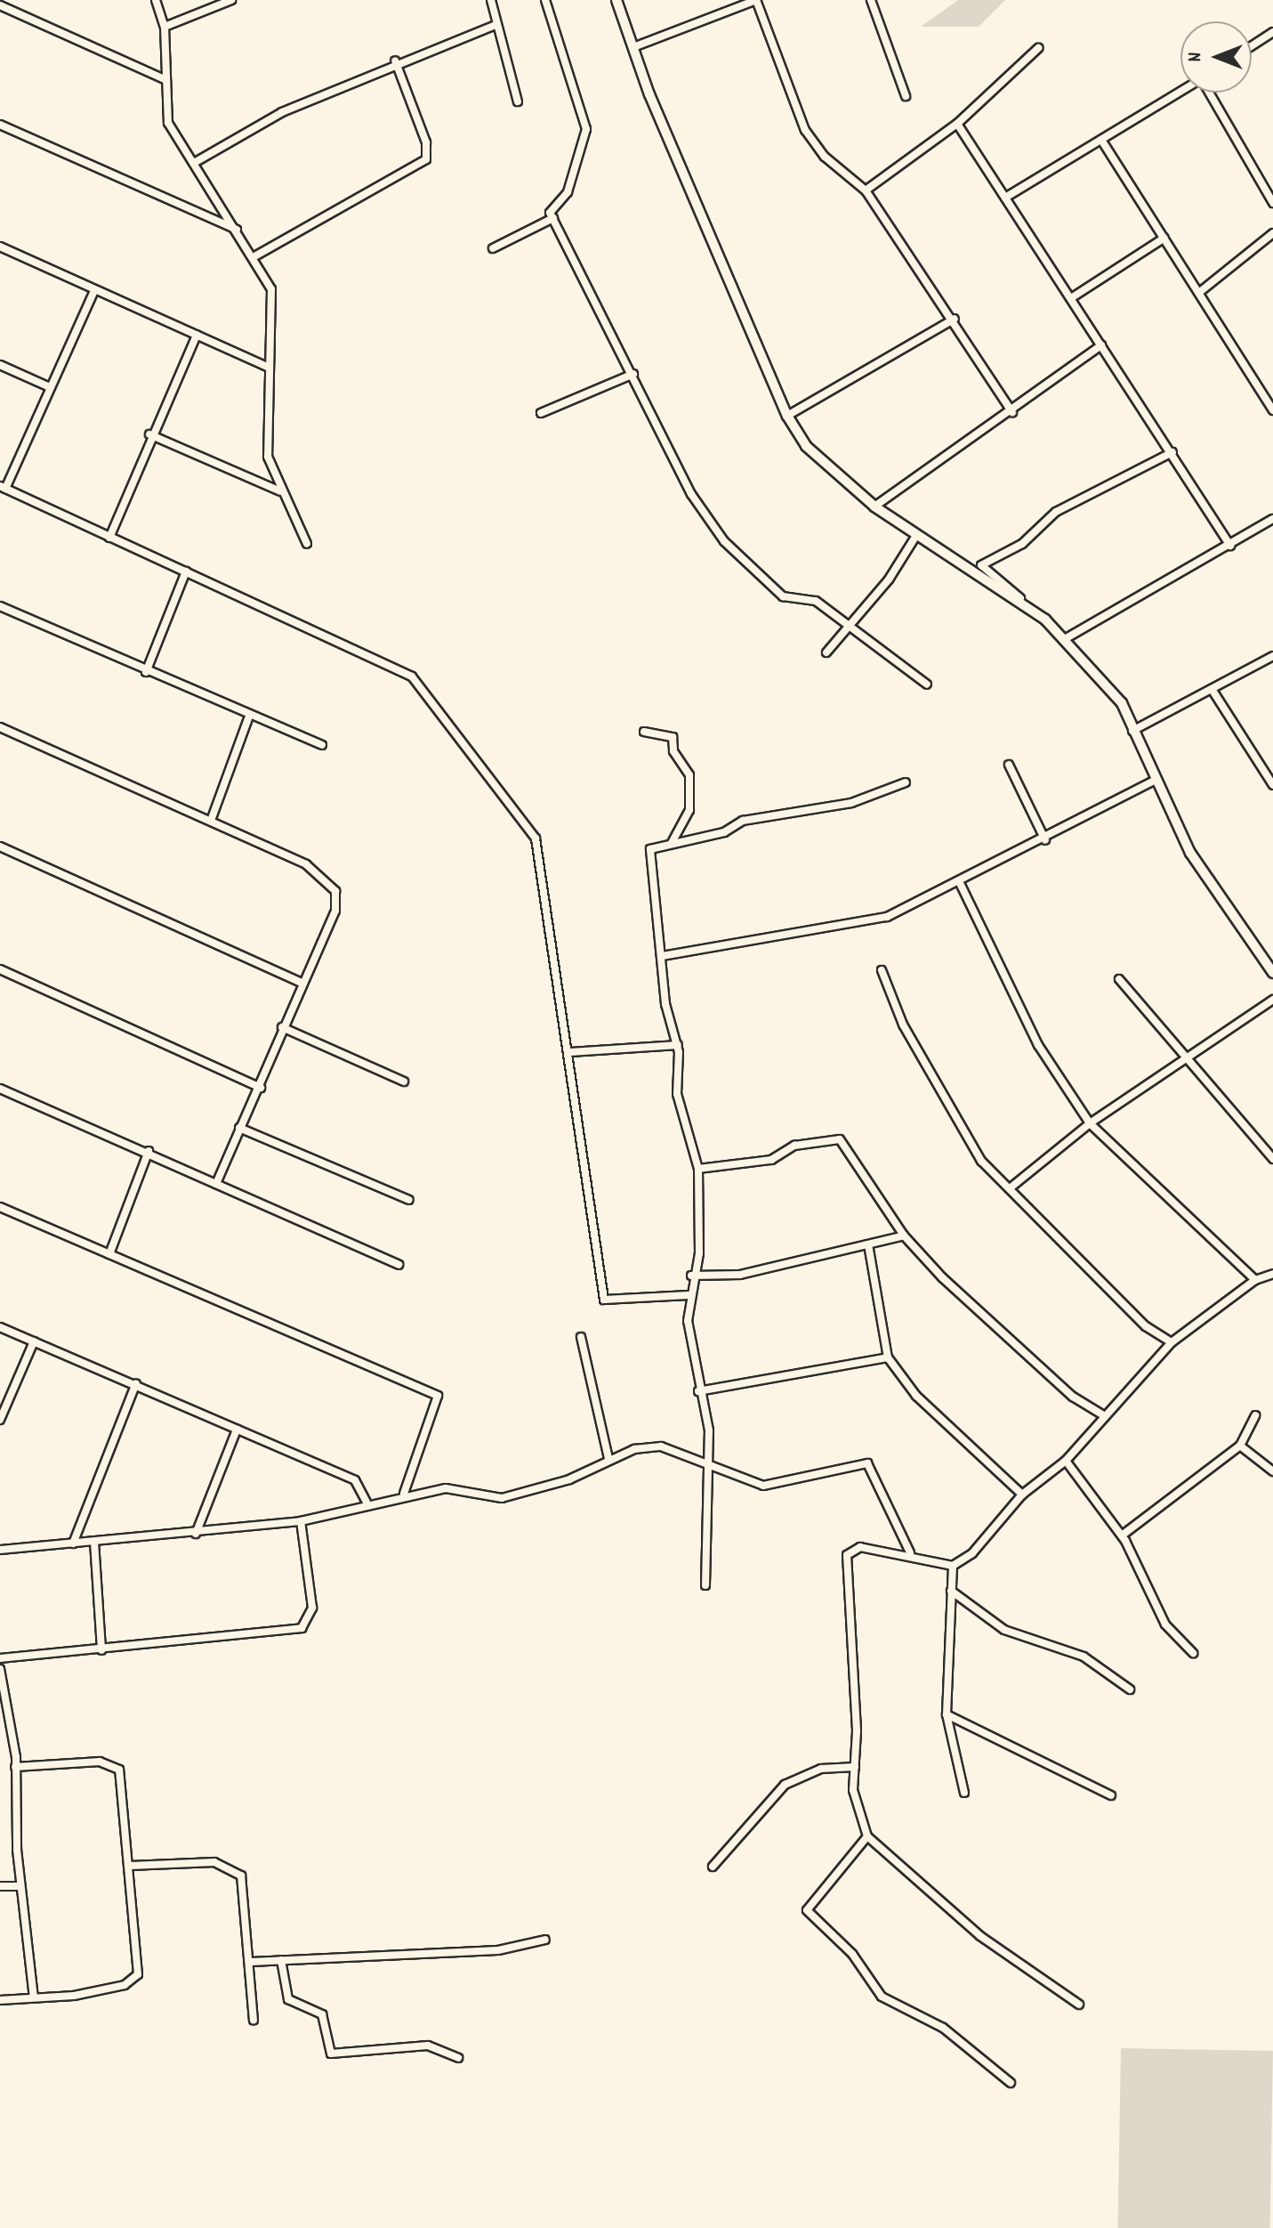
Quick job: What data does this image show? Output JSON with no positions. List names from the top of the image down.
{
  "north": "left"
}
